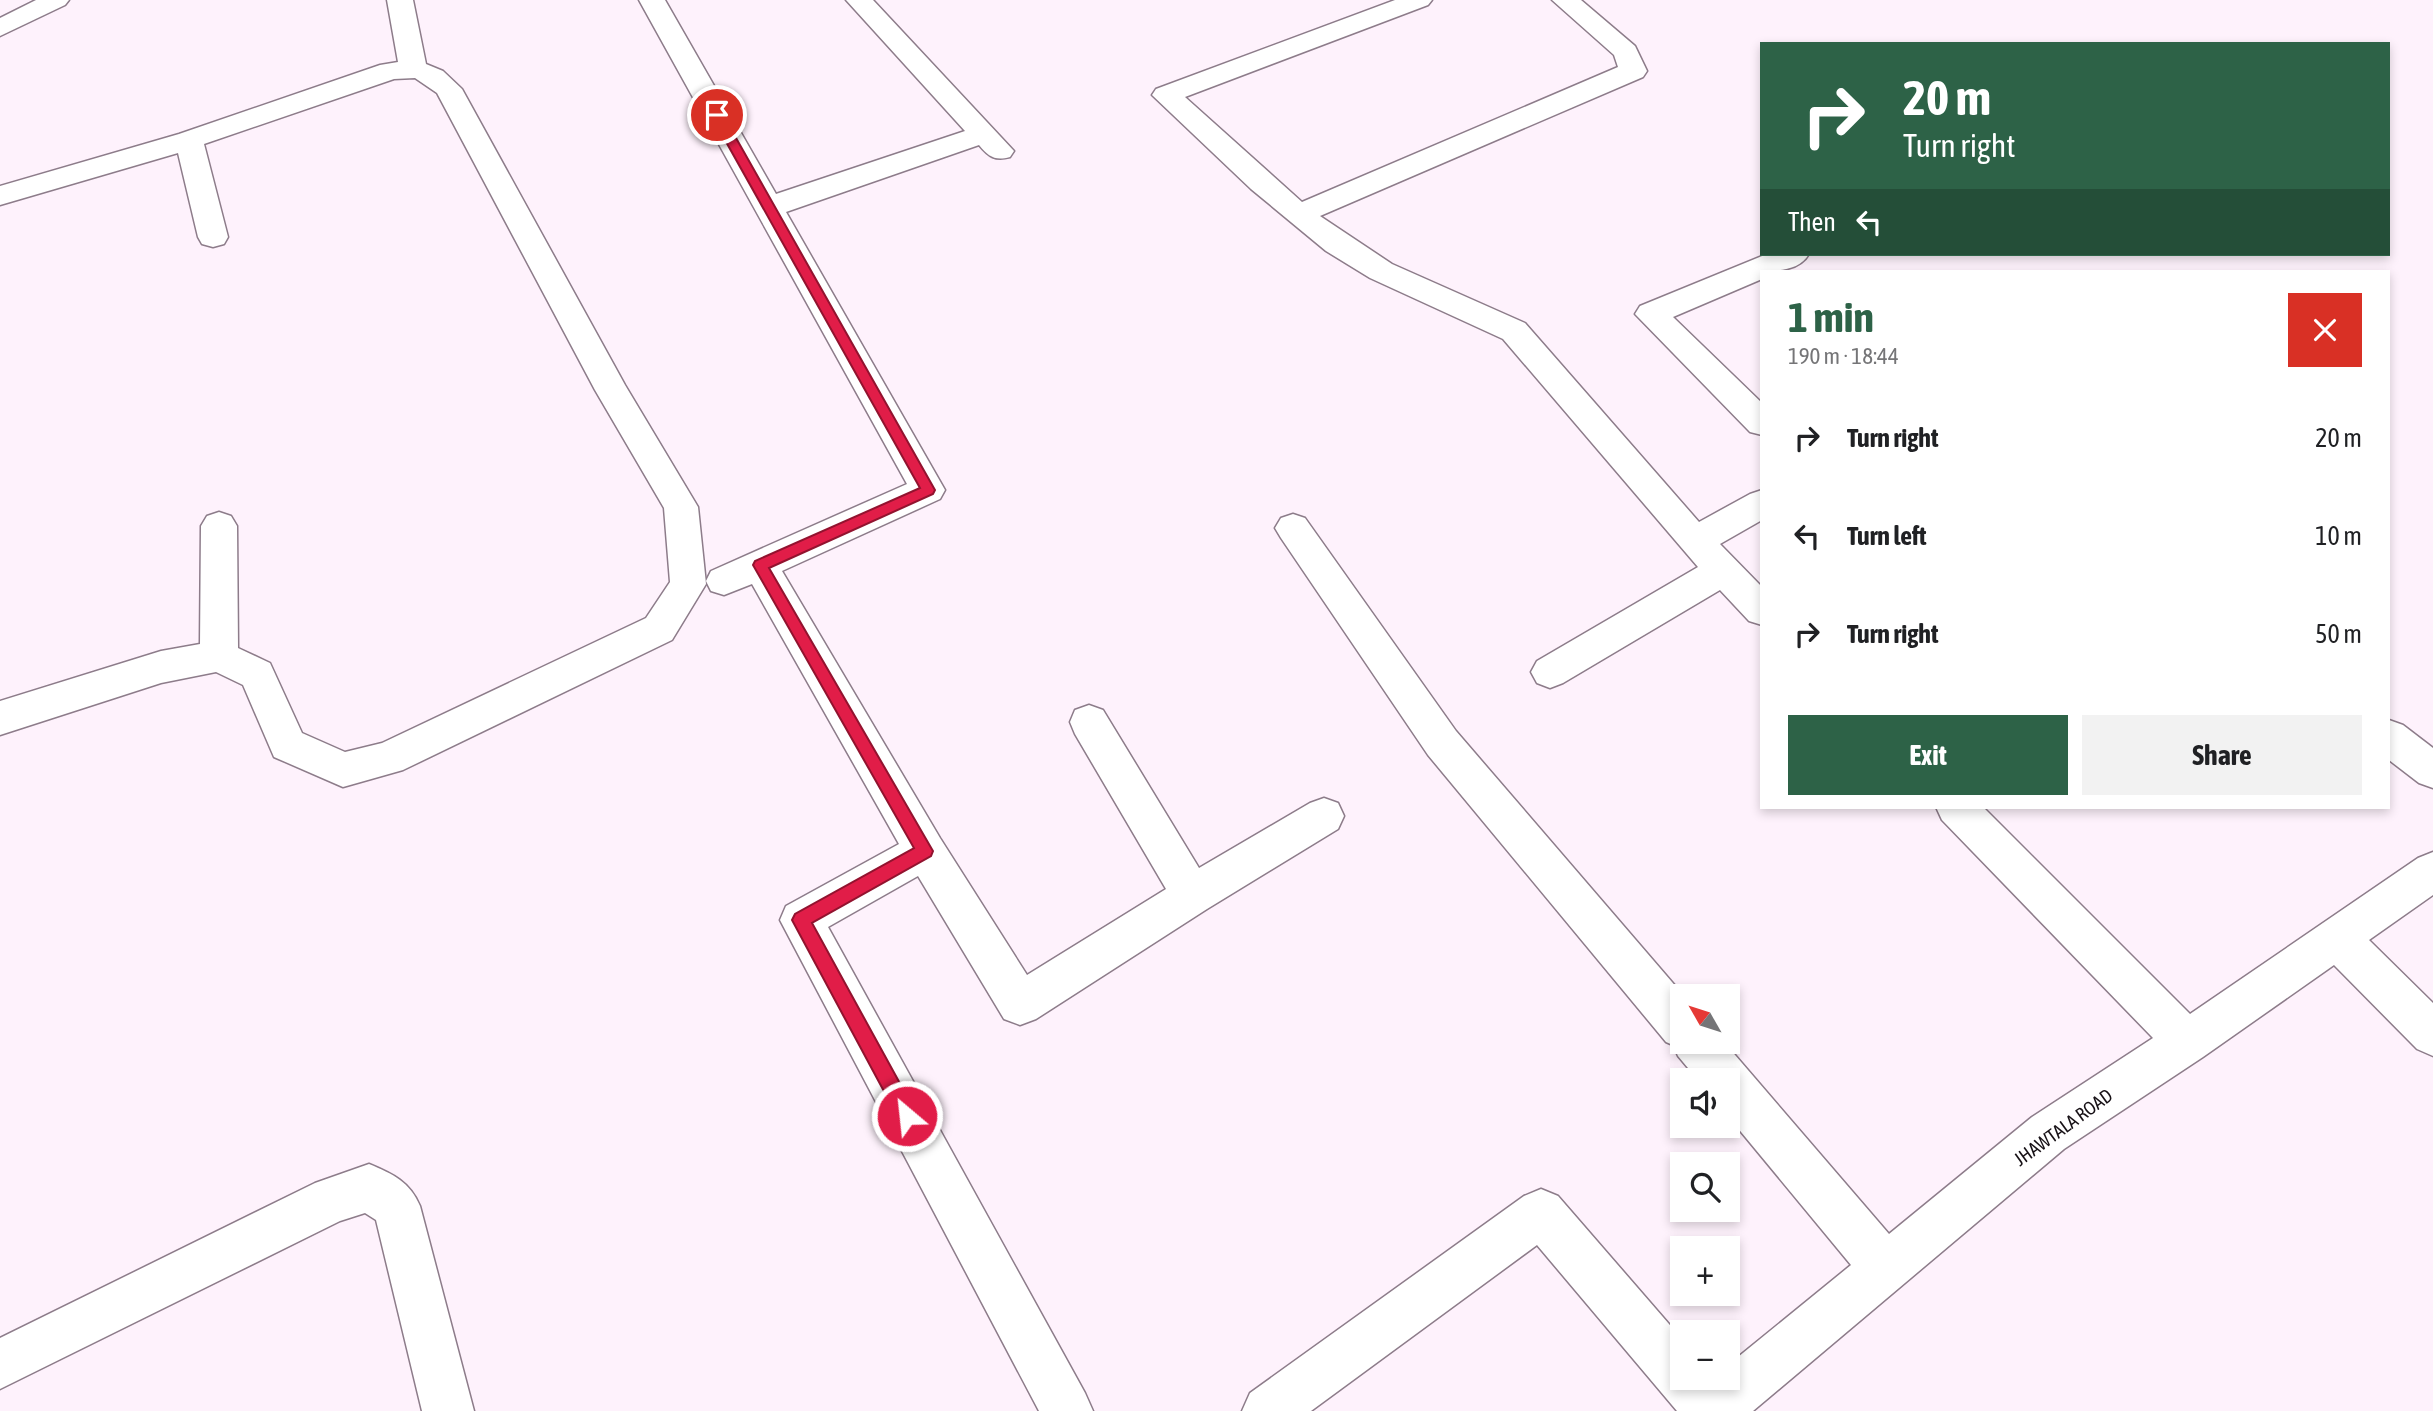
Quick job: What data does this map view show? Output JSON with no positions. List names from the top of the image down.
{
  "streets": {
    "street": ["JHAWTALA ROAD"]
  },
  "north": "top left",
  "page": {
    "turn": ["20 m", "Turn right"],
    "then": "Then",
    "heading": ["1 min", "190 m · 18:44"],
    "list": [
      {
        "name": "Turn right",
        "value": "20 m"
      },
      {
        "name": "Turn left",
        "value": "10 m"
      },
      {
        "name": "Turn right",
        "value": "50 m"
      }
    ],
    "buttons": ["Exit", "Share"],
    "map_buttons": ["+", "−"]
  }
}
